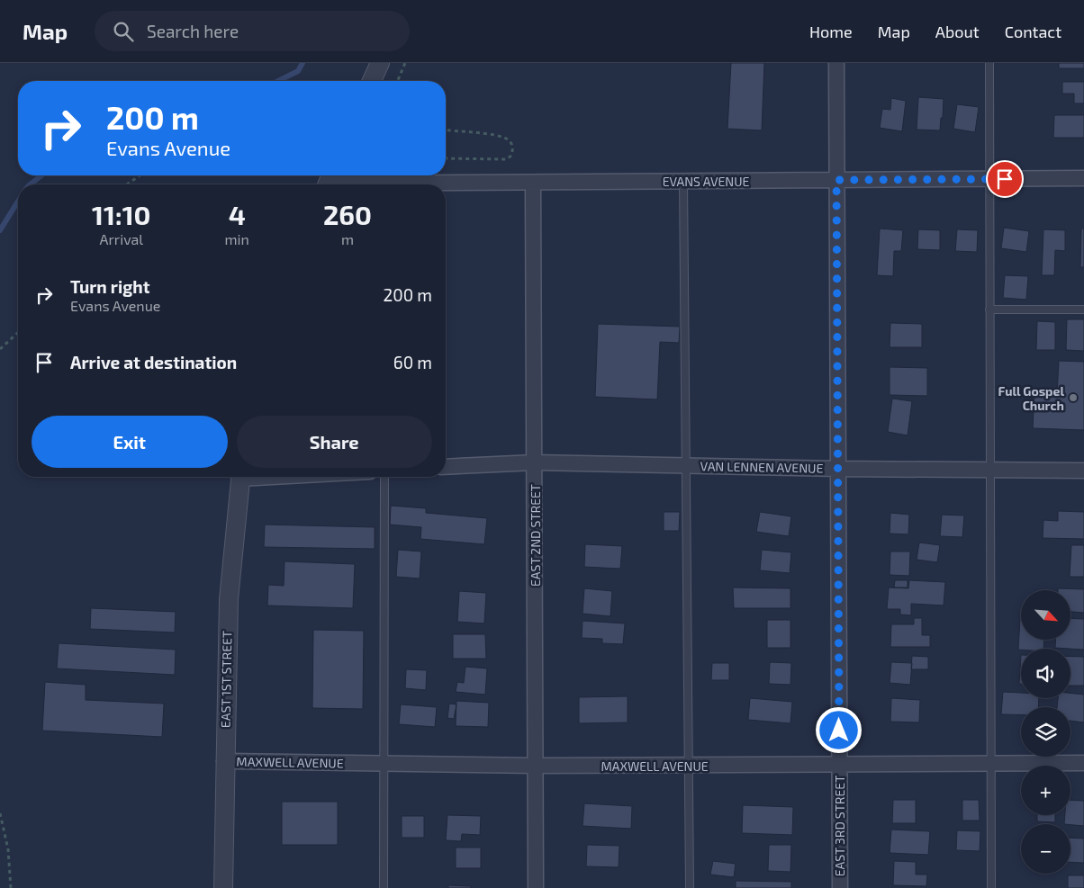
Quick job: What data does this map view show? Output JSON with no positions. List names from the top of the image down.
{
  "streets": {
    "street": [
      "EVANS AVENUE",
      "VAN LENNEN AVENUE",
      "EAST 2ND STREET",
      "EAST 1ST STREET",
      "MAXWELL AVENUE",
      "EAST 3RD STREET"
    ]
  },
  "crossings": [
    ["EVANS AVENUE", "EAST 2ND STREET"],
    ["EVANS AVENUE", "EAST 3RD STREET"],
    ["VAN LENNEN AVENUE", "EAST 2ND STREET"],
    ["VAN LENNEN AVENUE", "EAST 3RD STREET"],
    ["EAST 2ND STREET", "MAXWELL AVENUE"],
    ["EAST 1ST STREET", "MAXWELL AVENUE"],
    ["MAXWELL AVENUE", "EAST 3RD STREET"]
  ],
  "places": ["Full Gospel Church"],
  "north": "bottom right",
  "page": {
    "header": "Map",
    "search": "Search here",
    "nav": [
      "Home",
      "Map",
      "About",
      "Contact"
    ],
    "turn": ["200 m", "Evans Avenue"],
    "eta": [
      "11:10",
      "Arrival",
      "4",
      "min",
      "260",
      "m"
    ],
    "list": [
      {
        "name": "Turn right",
        "note": "Evans Avenue",
        "value": "200 m"
      },
      {
        "name": "Arrive at destination",
        "value": "60 m"
      }
    ],
    "buttons": ["Exit", "Share"],
    "map_buttons": ["+", "−"]
  }
}
